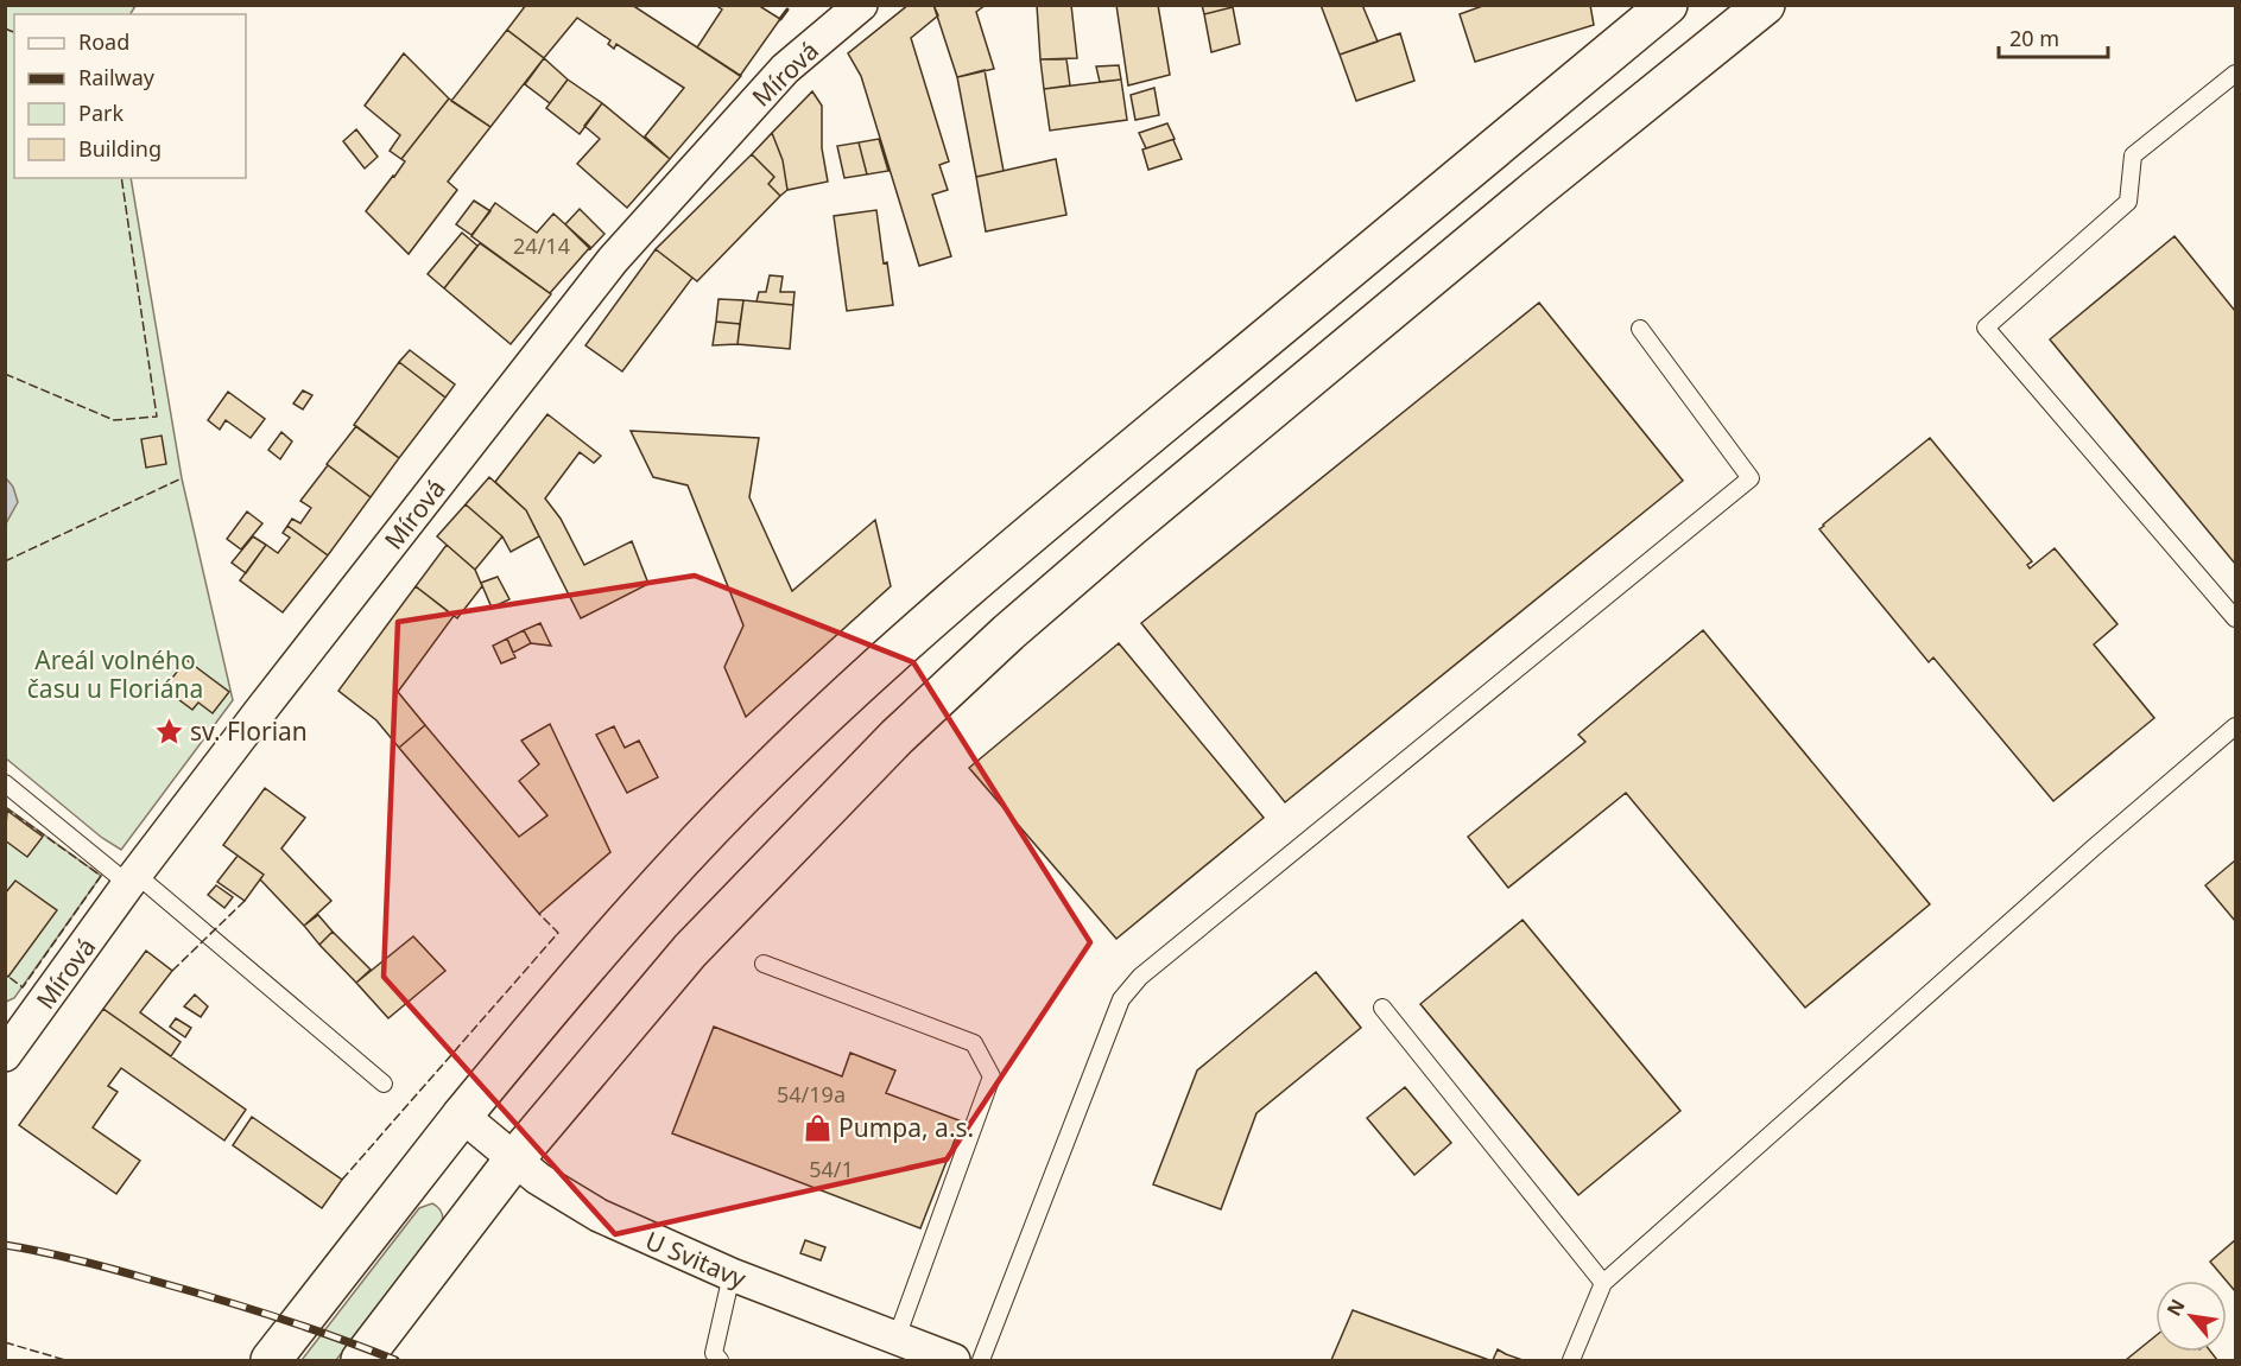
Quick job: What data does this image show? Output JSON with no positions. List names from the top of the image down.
{
  "streets": {
    "street": ["Mírová", "U Svitavy"]
  },
  "parks": ["Areál volného času u Floriána"],
  "places": {
    "place": ["sv. Florian"],
    "shop": ["Pumpa, a.s."]
  },
  "house_numbers": ["24/14", "54/19a", "54/1"],
  "legend": [
    "Road",
    "Railway",
    "Park",
    "Building"
  ],
  "scale_bar": "20 m",
  "north": "top left"
}
